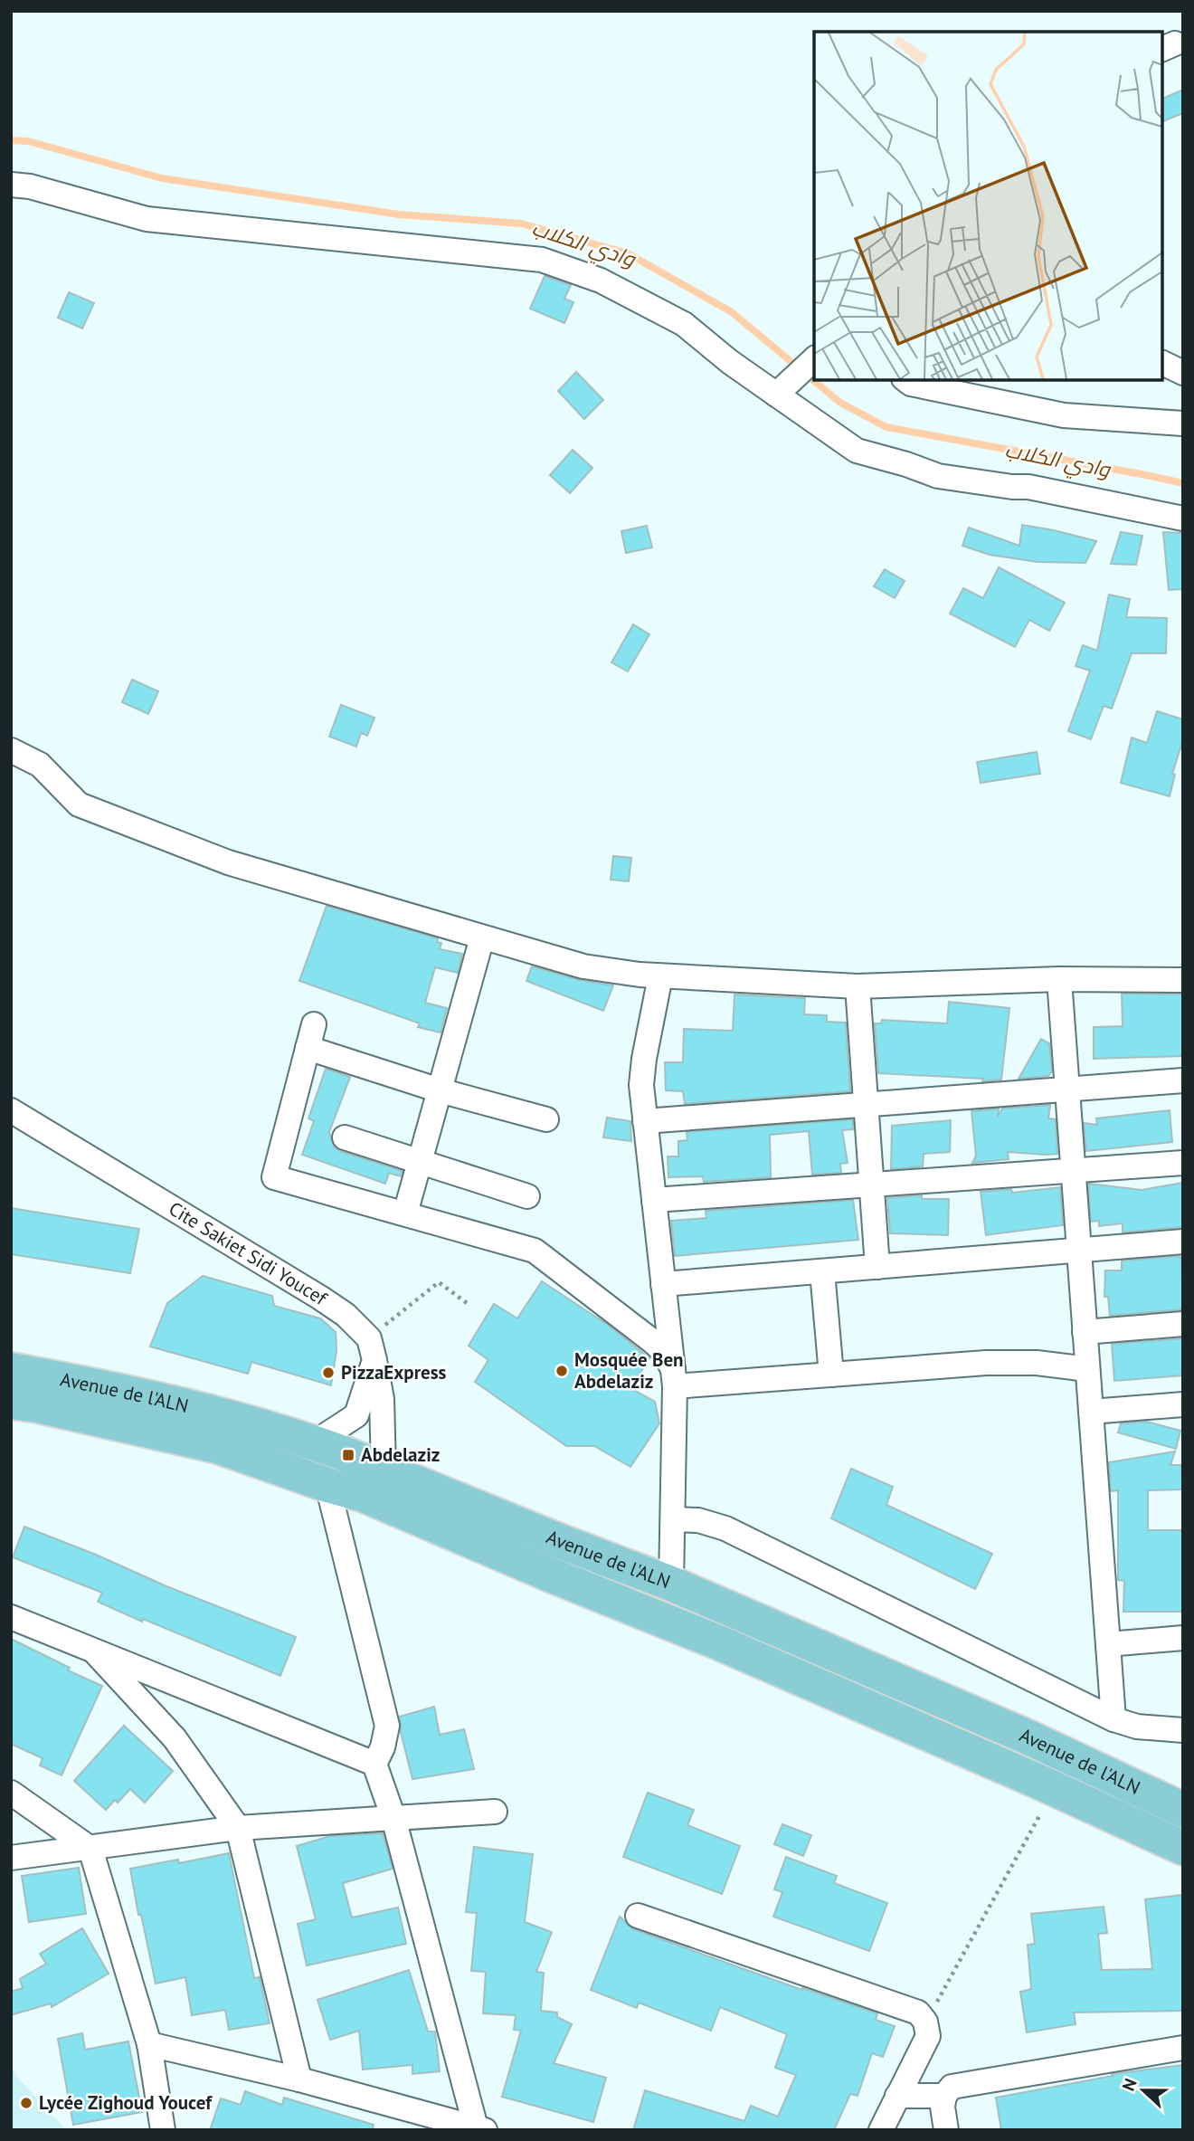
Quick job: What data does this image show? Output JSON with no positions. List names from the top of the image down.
{
  "streets": {
    "main road": ["Avenue de l'ALN"],
    "street": ["Cite Sakiet Sidi Youcef"]
  },
  "water": ["وادي الكلاب"],
  "places": {
    "other": ["Mosquée Ben Abdelaziz", "PizzaExpress", "Lycée Zighoud Youcef"],
    "transit": ["Abdelaziz"]
  },
  "north": "left"
}
